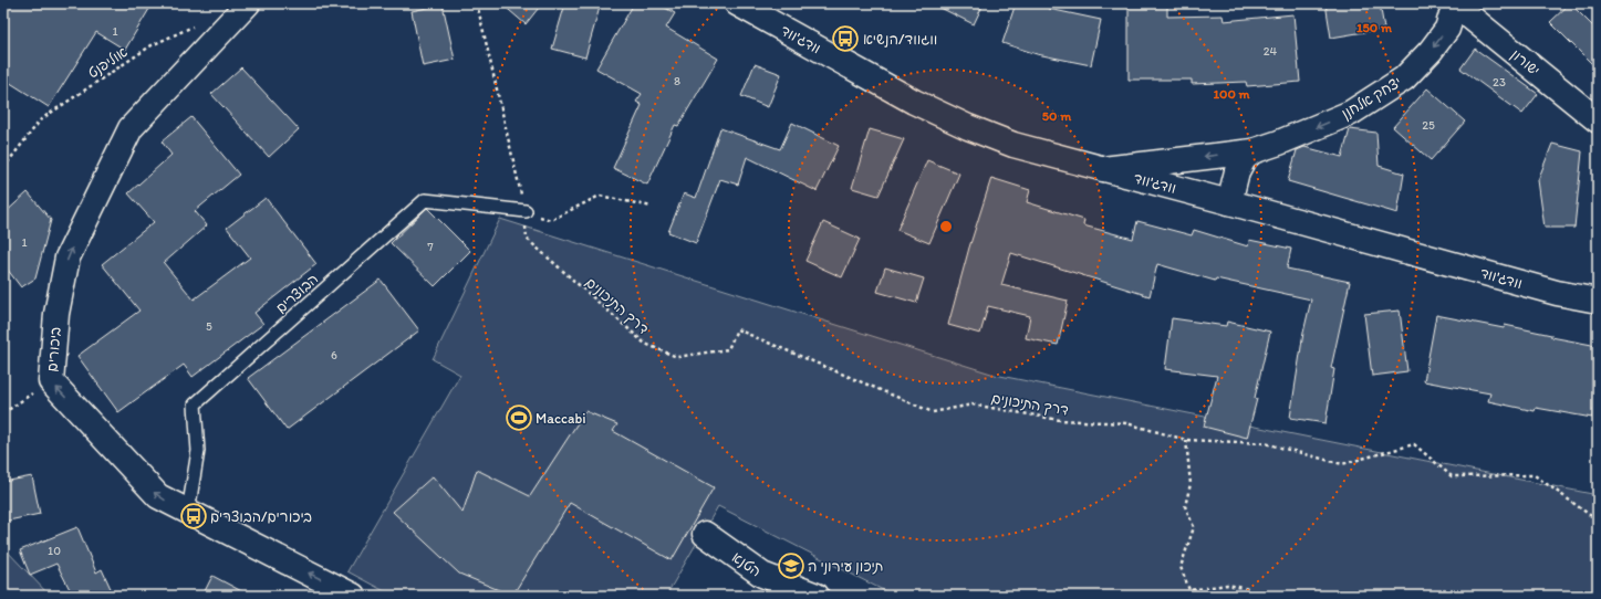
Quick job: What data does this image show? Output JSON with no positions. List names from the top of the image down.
{
  "streets": {
    "street": [
      "וודג'ווד",
      "ישורון",
      "יצחק אלחנן",
      "ביכורים",
      "הטנא"
    ],
    "lane": ["הבוצרים"],
    "path": ["אוליפנט", "דרך התיכונים"]
  },
  "crossings": [
    ["וודג'ווד", "יצחק אלחנן"],
    ["ישורון", "יצחק אלחנן"],
    ["הבוצרים", "דרך התיכונים"],
    ["הבוצרים", "ביכורים"]
  ],
  "one_way": ["יצחק אלחנן"],
  "places": {
    "bus stop": ["ווגווד/הנשיא", "ביכורים/הבוצרים"],
    "sports": ["Maccabi"],
    "school or university": ["תיכון עירוני ה"]
  },
  "house_numbers": [
    "1",
    "24",
    "8",
    "23",
    "25",
    "1",
    "7",
    "5",
    "6",
    "10"
  ],
  "rings": ["150 m", "100 m", "50 m"]
}
